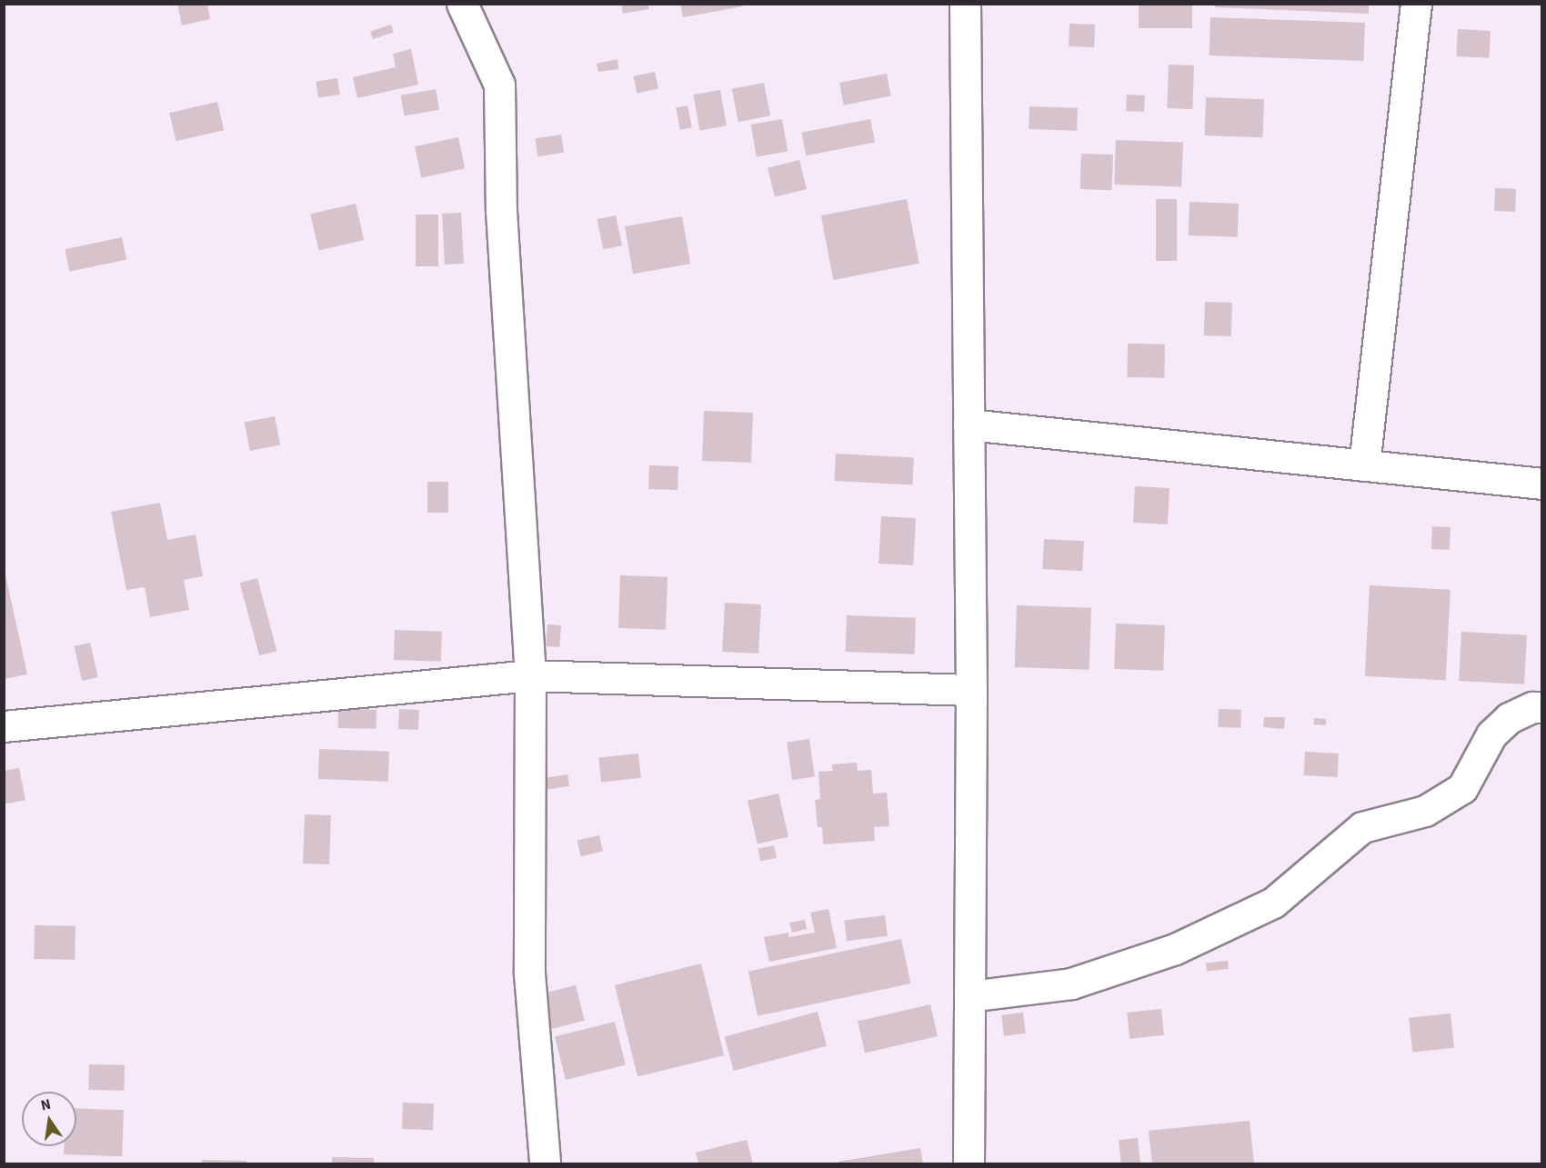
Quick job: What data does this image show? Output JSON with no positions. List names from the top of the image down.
{
  "north": "top"
}
